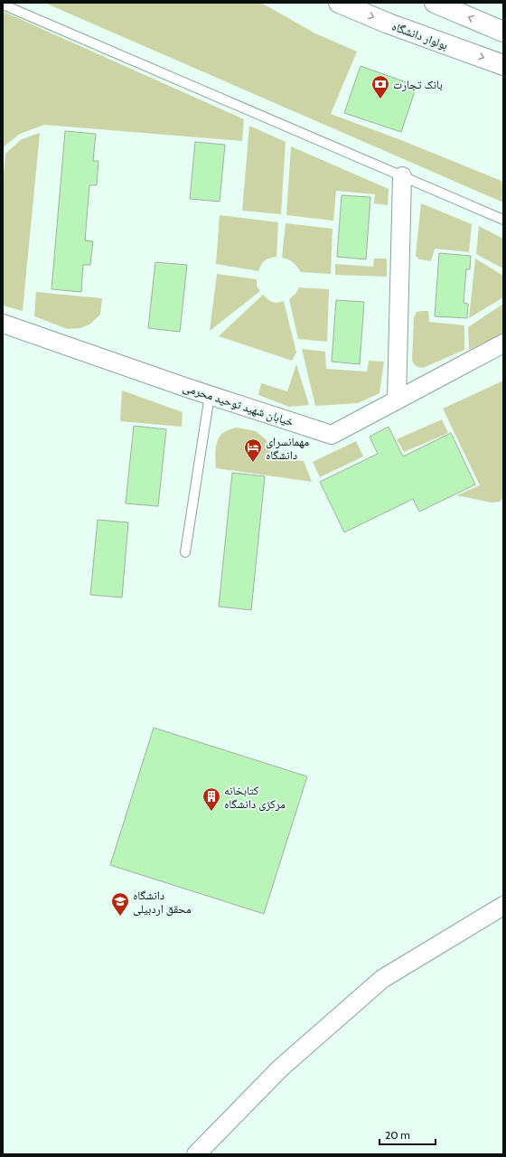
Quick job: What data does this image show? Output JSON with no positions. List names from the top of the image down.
{
  "streets": {
    "main road": ["بولوار دانشگاه"],
    "street": ["خیابان شهید توحید محرمی"]
  },
  "places": {
    "bank": ["بانک تجارت"],
    "hotel": ["مهمانسرای دانشگاه"],
    "building": ["کتابخانه مرکزی دانشگاه"],
    "school or university": ["دانشگاه محقق اردبیلی"]
  },
  "scale_bar": "20 m"
}
